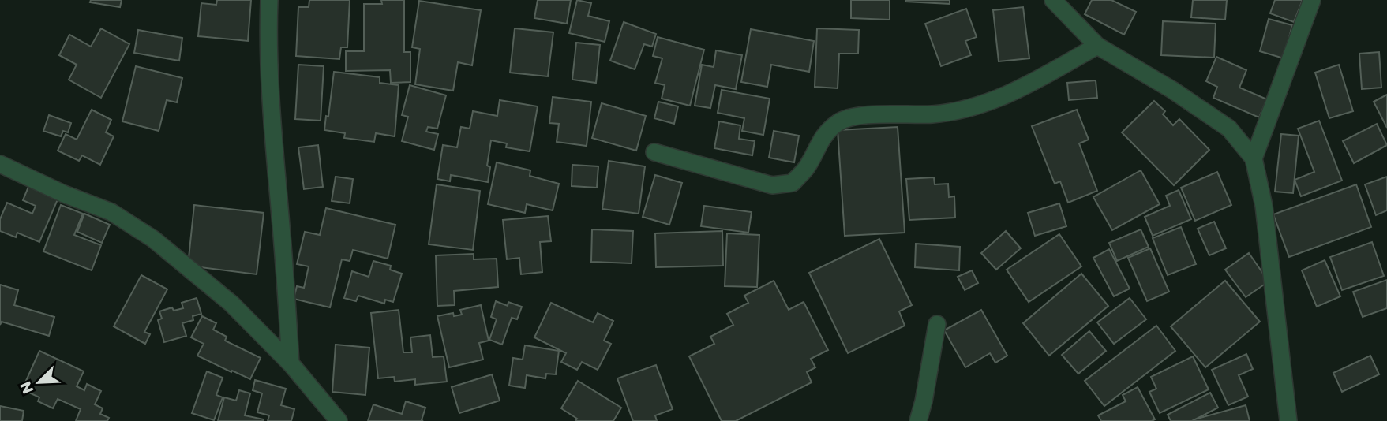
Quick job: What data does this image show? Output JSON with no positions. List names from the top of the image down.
{
  "north": "bottom left"
}
